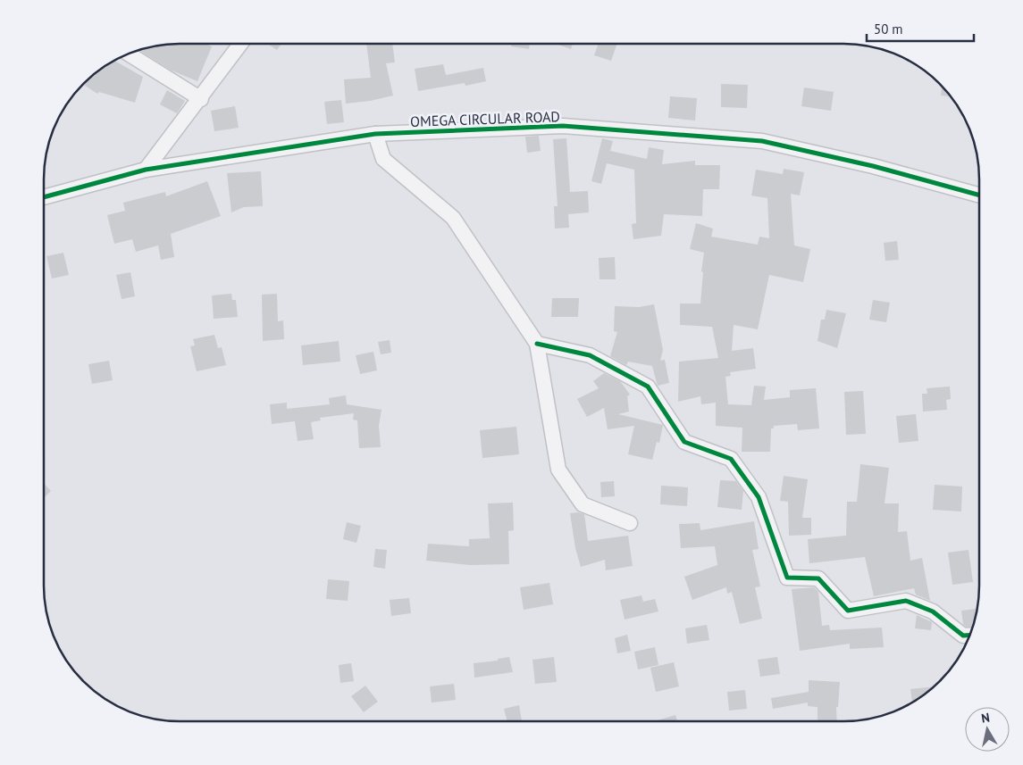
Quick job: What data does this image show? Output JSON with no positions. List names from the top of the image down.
{
  "streets": {
    "street": ["OMEGA CIRCULAR ROAD"]
  },
  "scale_bar": "50 m",
  "north": "top"
}
